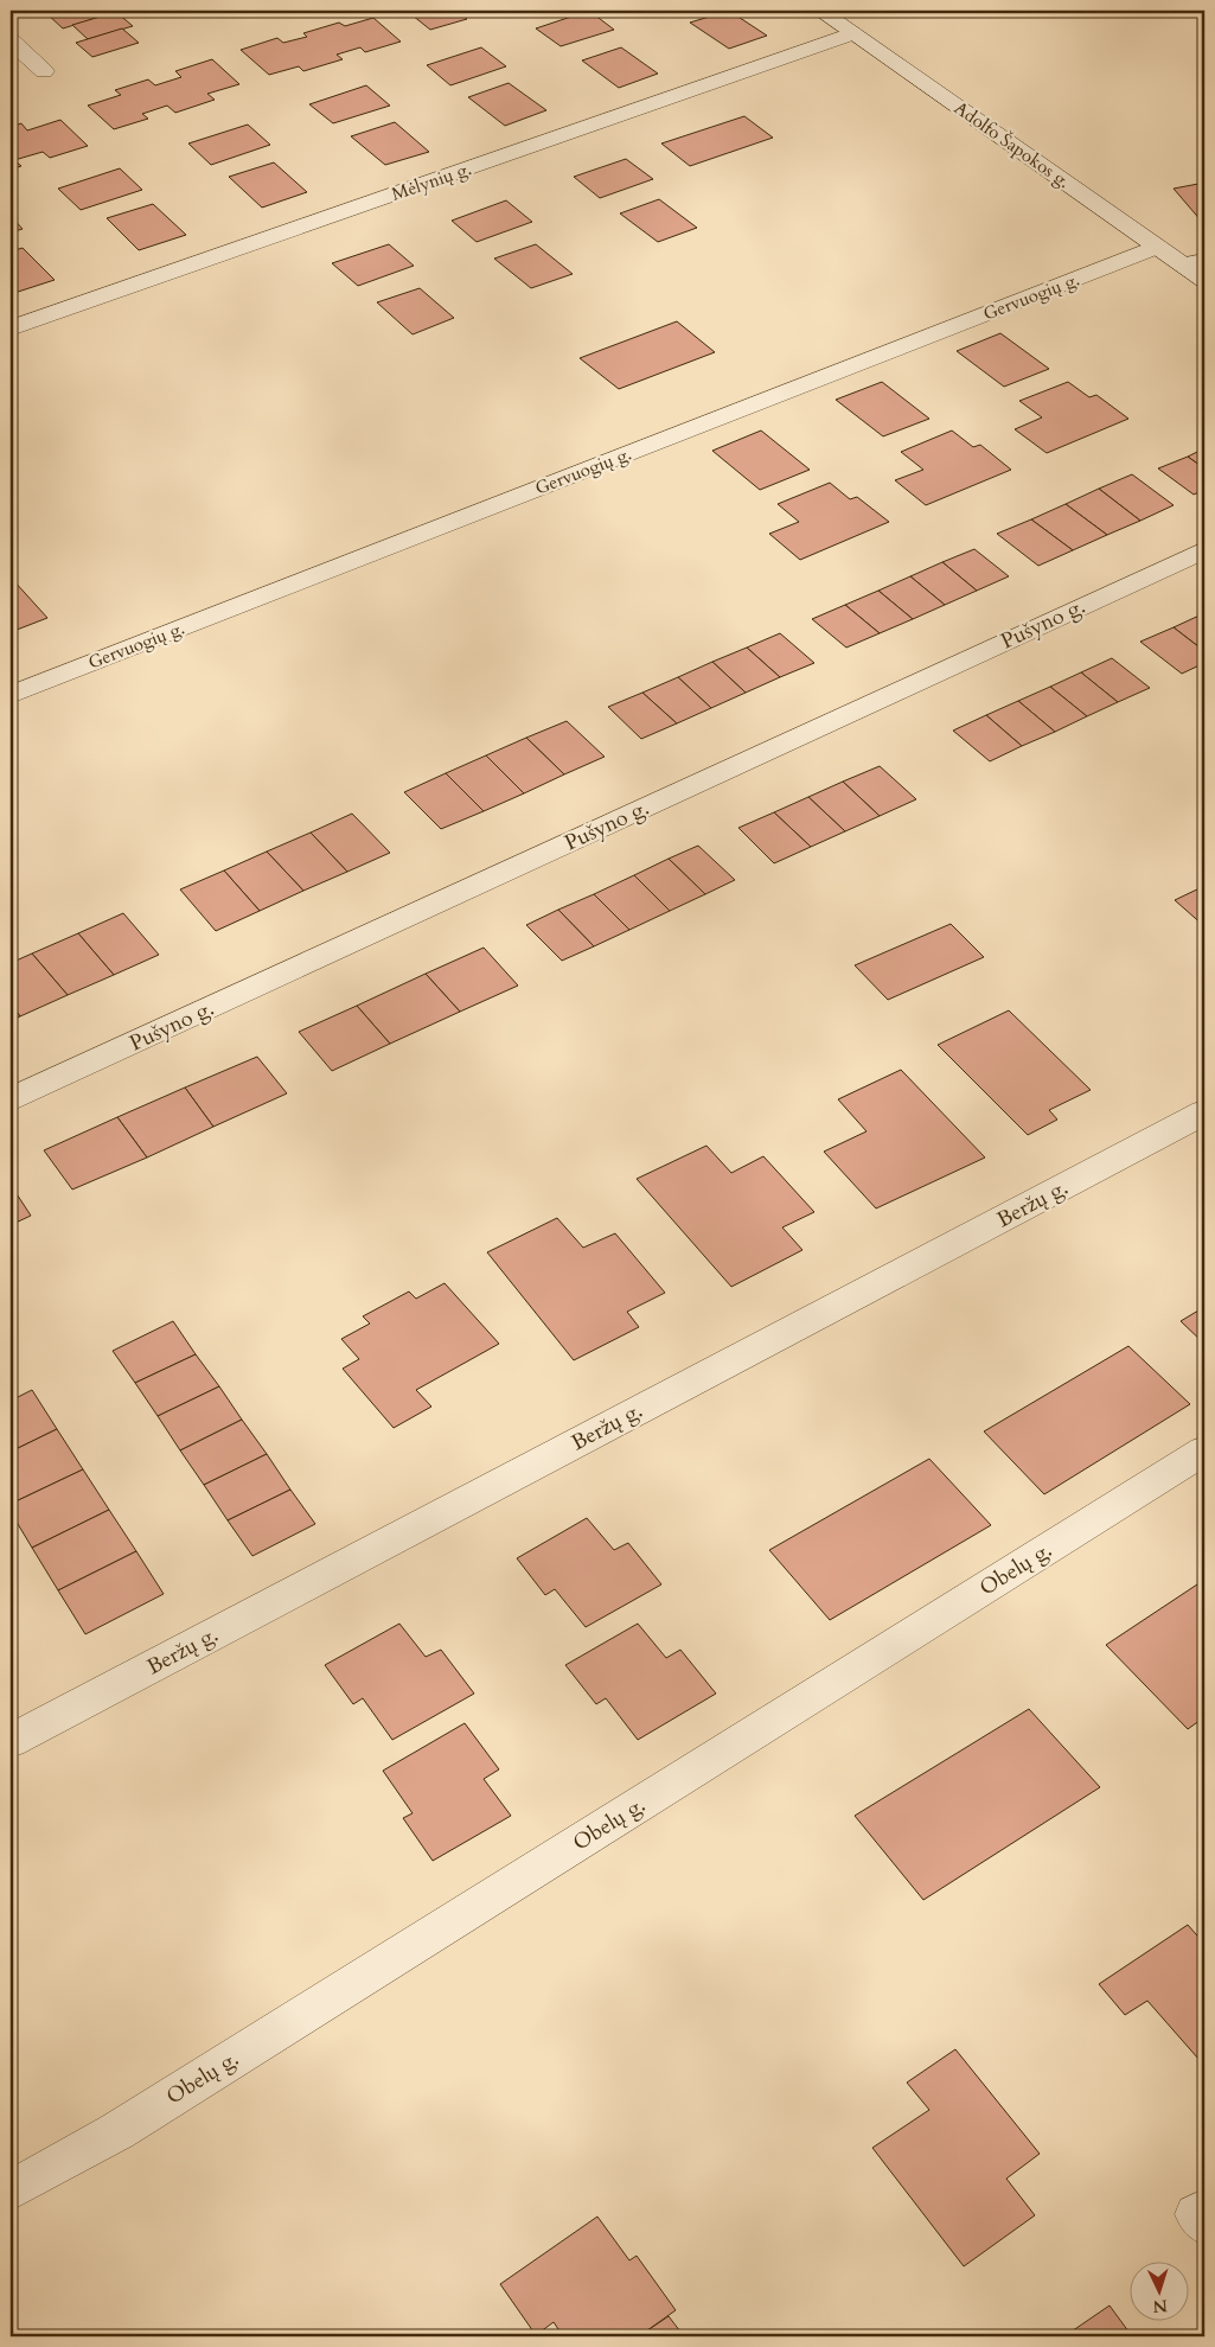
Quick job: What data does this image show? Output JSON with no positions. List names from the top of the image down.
{
  "streets": {
    "street": [
      "Adolfo Šapokos g.",
      "Mėlynių g.",
      "Gervuogių g.",
      "Pušyno g.",
      "Beržų g.",
      "Obelų g."
    ]
  },
  "crossings": [
    ["Adolfo Šapokos g.", "Mėlynių g."],
    ["Adolfo Šapokos g.", "Gervuogių g."]
  ],
  "north": "bottom"
}
